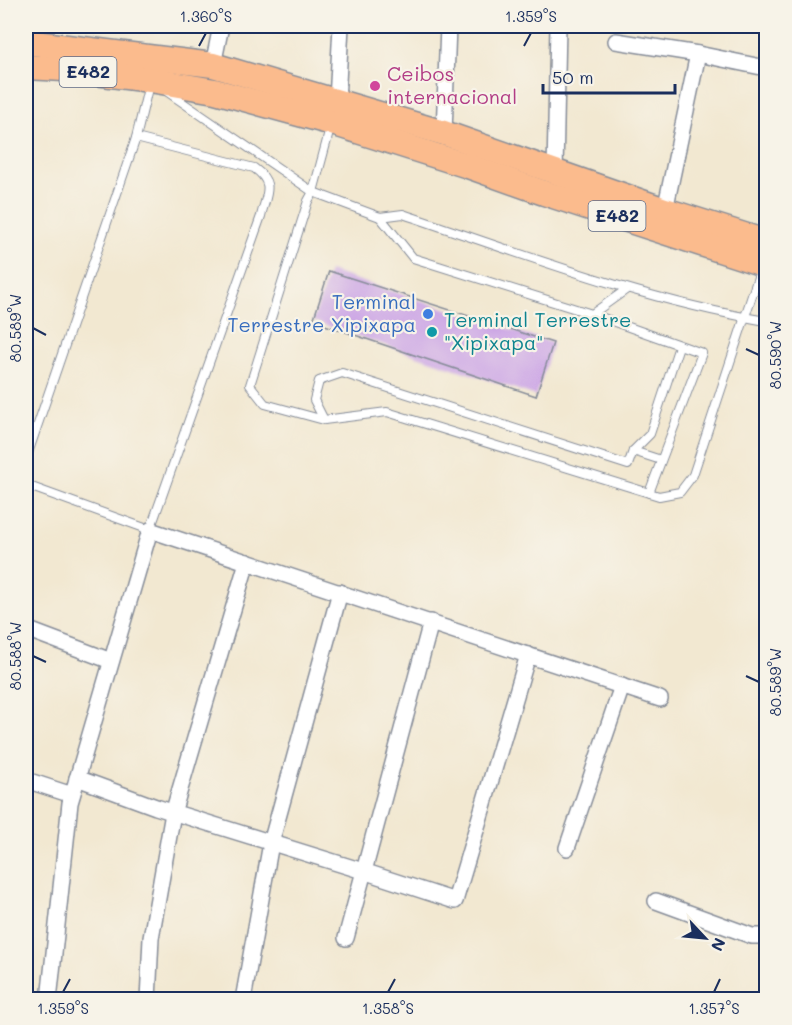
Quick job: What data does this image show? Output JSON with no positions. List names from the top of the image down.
{
  "streets": {
    "highway": ["E482"]
  },
  "places": ["Ceibos internacional", "Terminal Terrestre Xipixapa", "Terminal Terrestre \"Xipixapa\""],
  "scale_bar": "50 m",
  "north": "bottom right",
  "coordinates": [
    "1.360°S",
    "1.359°S",
    "80.589°W",
    "80.590°W",
    "80.588°W",
    "1.358°S",
    "1.357°S"
  ]
}
